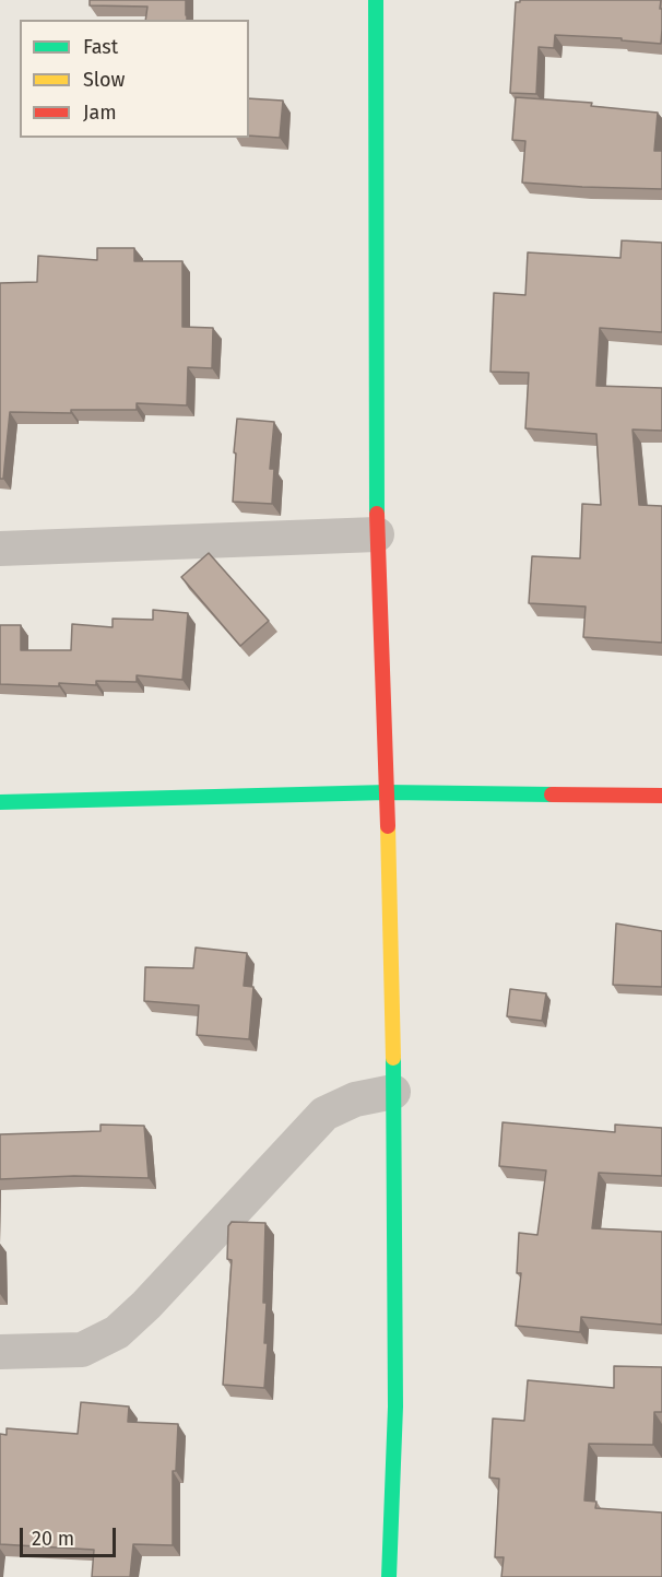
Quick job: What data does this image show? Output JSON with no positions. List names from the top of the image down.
{
  "legend": ["Fast", "Slow", "Jam"],
  "scale_bar": "20 m"
}
